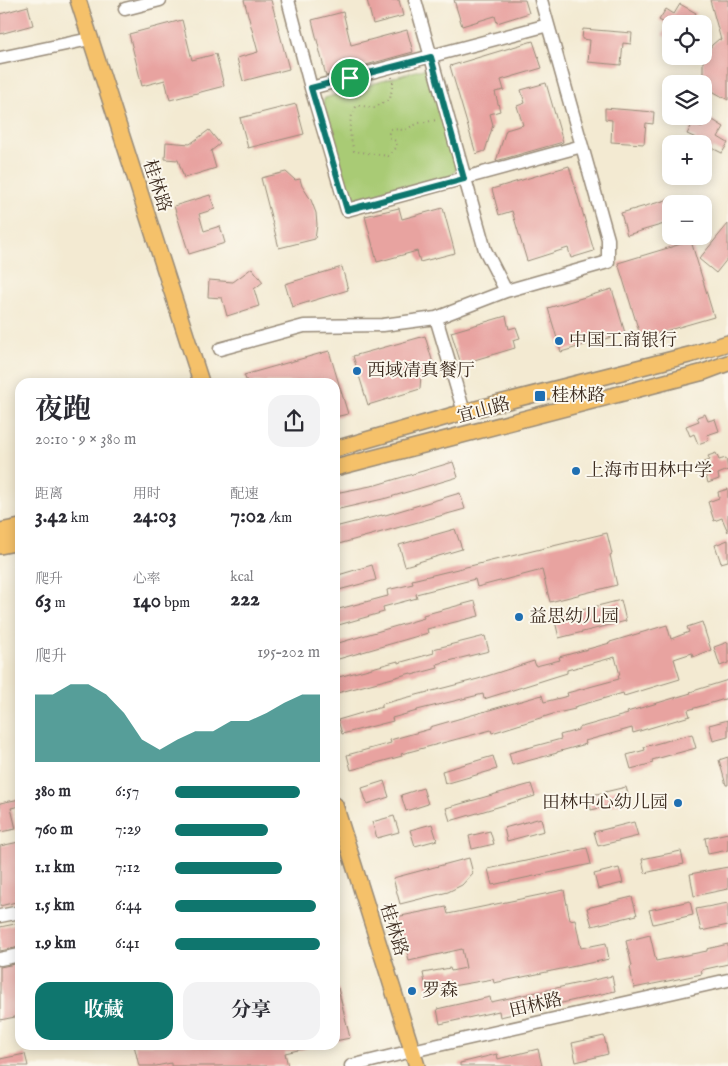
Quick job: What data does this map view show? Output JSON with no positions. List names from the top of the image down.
{
  "streets": {
    "main road": ["桂林路", "宜山路"],
    "street": ["田林路"]
  },
  "crossings": [
    ["桂林路", "田林路"]
  ],
  "places": {
    "other": [
      "中国工商银行",
      "西域凊真餐厅",
      "上海市田林中学",
      "益思幼儿园",
      "田林中心幼儿园",
      "罗森"
    ],
    "transit": ["桂林路"]
  },
  "page": {
    "map_buttons": ["+", "−"],
    "heading": ["夜跑", "20:10 · 9 × 380 m"],
    "stats": [
      ["距离", "3.42 km"],
      ["用时", "24:03"],
      ["配速", "7:02 /km"],
      ["爬升", "63 m"],
      ["心率", "140 bpm"],
      ["kcal", "222"]
    ],
    "chart": ["爬升", "195–202 m"],
    "list": [
      {
        "name": "380 m",
        "note": "6:57"
      },
      {
        "name": "760 m",
        "note": "7:29"
      },
      {
        "name": "1.1 km",
        "note": "7:12"
      },
      {
        "name": "1.5 km",
        "note": "6:44"
      },
      {
        "name": "1.9 km",
        "note": "6:41"
      }
    ],
    "buttons": ["收藏", "分享"]
  }
}
